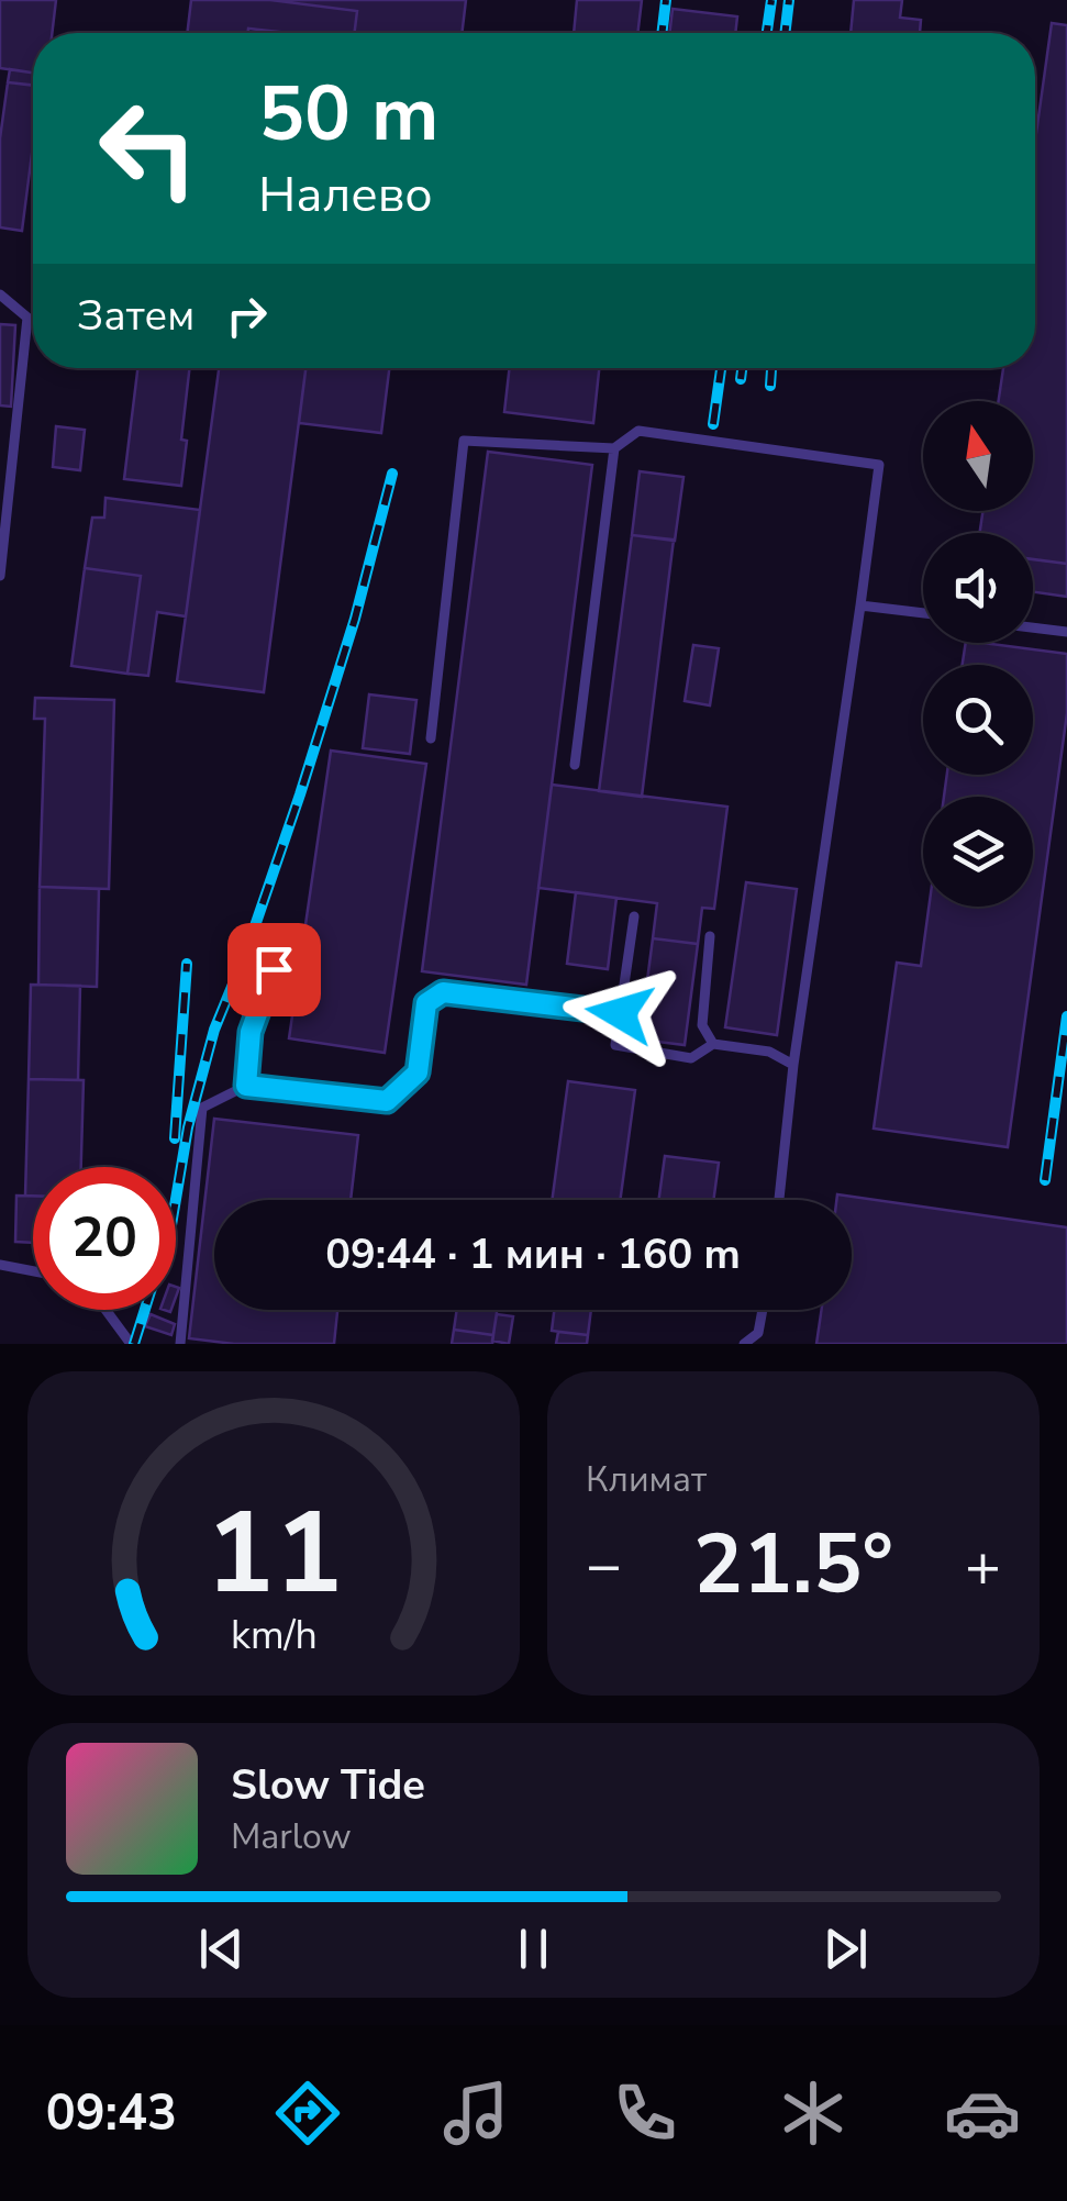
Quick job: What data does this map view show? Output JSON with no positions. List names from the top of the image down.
{
  "north": "top",
  "page": {
    "turn": ["50 m", "Налево"],
    "then": "Затем",
    "limit": "20",
    "trip": "09:44 · 1 мин · 160 m",
    "tile": "Климат",
    "heat": ["−", "21.5°", "+"],
    "song": ["Slow Tide", "Marlow"],
    "tabs": "09:43",
    "gauge": ["11", "km/h"]
  }
}
